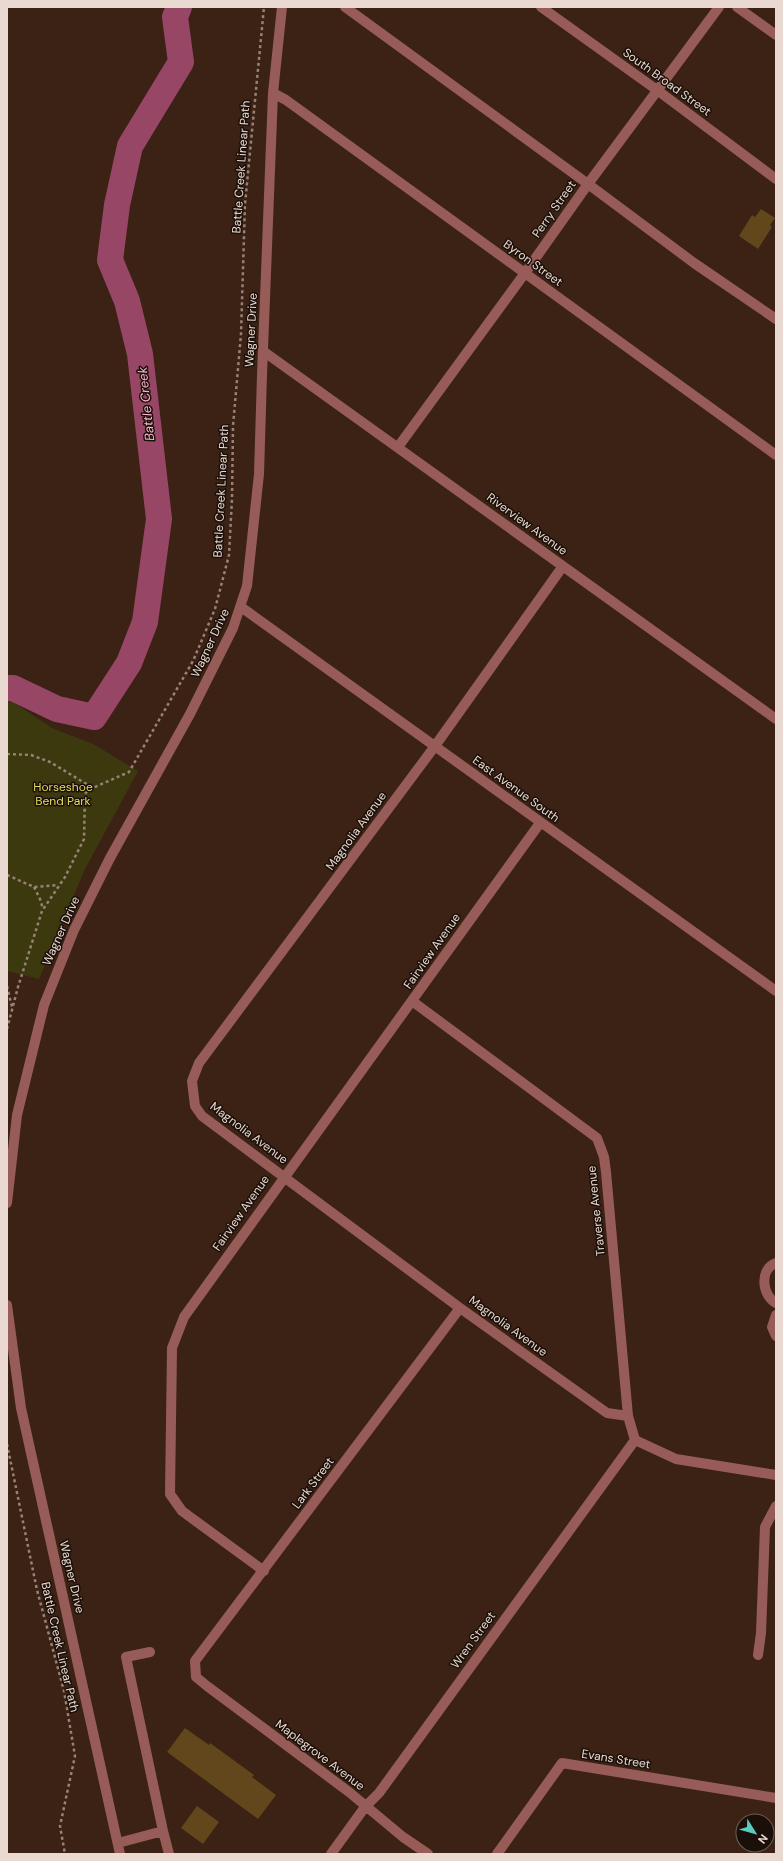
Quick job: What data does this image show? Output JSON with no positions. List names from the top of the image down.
{
  "streets": {
    "street": [
      "South Broad Street",
      "Perry Street",
      "Byron Street",
      "Wagner Drive",
      "Riverview Avenue",
      "East Avenue South",
      "Magnolia Avenue",
      "Fairview Avenue",
      "Traverse Avenue",
      "Lark Street",
      "Wren Street",
      "Maplegrove Avenue",
      "Evans Street"
    ],
    "path": ["Battle Creek Linear Path"]
  },
  "crossings": [
    ["South Broad Street", "Perry Street"],
    ["Perry Street", "Byron Street"],
    ["Perry Street", "Riverview Avenue"],
    ["Byron Street", "Wagner Drive"],
    ["Wagner Drive", "Riverview Avenue"],
    ["Wagner Drive", "East Avenue South"],
    ["Riverview Avenue", "Magnolia Avenue"],
    ["East Avenue South", "Magnolia Avenue"],
    ["East Avenue South", "Fairview Avenue"],
    ["Magnolia Avenue", "Fairview Avenue"],
    ["Magnolia Avenue", "Traverse Avenue"],
    ["Magnolia Avenue", "Lark Street"],
    ["Fairview Avenue", "Traverse Avenue"],
    ["Fairview Avenue", "Lark Street"],
    ["Lark Street", "Maplegrove Avenue"],
    ["Wren Street", "Maplegrove Avenue"]
  ],
  "water": ["Battle Creek"],
  "parks": ["Horseshoe Bend Park"],
  "north": "bottom right"
}
